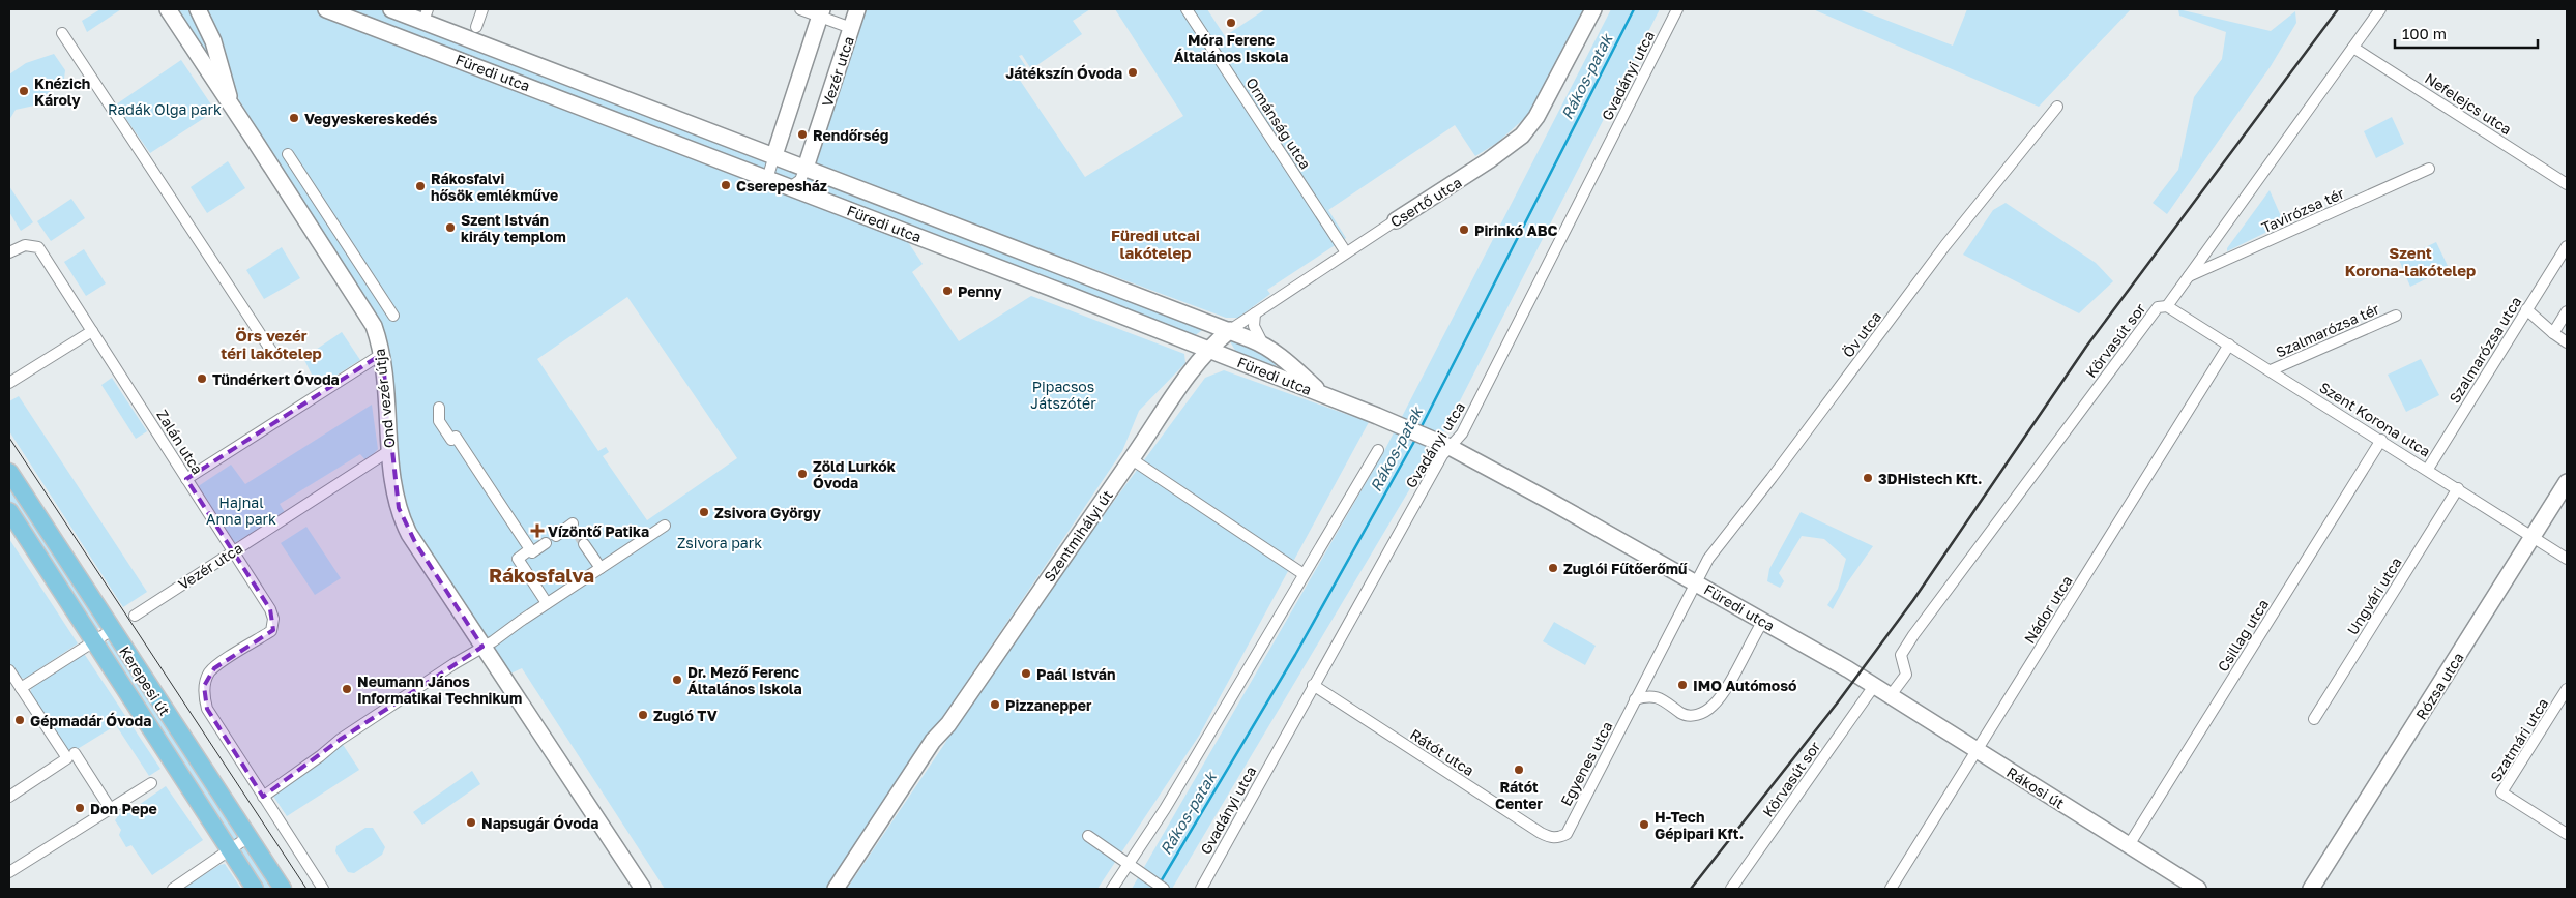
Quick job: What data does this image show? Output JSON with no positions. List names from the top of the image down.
{
  "streets": {
    "main road": [
      "Vezér utca",
      "Füredi utca",
      "Csertő utca",
      "Ond vezér útja",
      "Szentmihályi út",
      "Kerepesi út",
      "Rózsa utca",
      "Rákosi út"
    ],
    "street": [
      "Gvadányi utca",
      "Nefelejcs utca",
      "Ormánság utca",
      "Tavirózsa tér",
      "Szalmarózsa tér",
      "Öv utca",
      "Körvasút sor",
      "Szalmarózsa utca",
      "Szent Korona utca",
      "Zalán utca",
      "Ungvári utca",
      "Nádor utca",
      "Csillag utca",
      "Szatmári utca",
      "Rátót utca",
      "Egyenes utca"
    ]
  },
  "crossings": [
    ["Vezér utca", "Füredi utca"],
    ["Vezér utca", "Ond vezér útja"],
    ["Vezér utca", "Zalán utca"],
    ["Füredi utca", "Gvadányi utca"],
    ["Füredi utca", "Csertő utca"],
    ["Füredi utca", "Öv utca"],
    ["Füredi utca", "Körvasút sor"],
    ["Füredi utca", "Szentmihályi út"],
    ["Füredi utca", "Egyenes utca"],
    ["Füredi utca", "Rákosi út"],
    ["Gvadányi utca", "Rátót utca"],
    ["Nefelejcs utca", "Körvasút sor"],
    ["Ormánság utca", "Csertő utca"],
    ["Csertő utca", "Szentmihályi út"],
    ["Tavirózsa tér", "Körvasút sor"],
    ["Szalmarózsa tér", "Szent Korona utca"],
    ["Öv utca", "Egyenes utca"],
    ["Körvasút sor", "Szent Korona utca"],
    ["Körvasút sor", "Rákosi út"],
    ["Szalmarózsa utca", "Szent Korona utca"],
    ["Szent Korona utca", "Ungvári utca"],
    ["Szent Korona utca", "Nádor utca"],
    ["Szent Korona utca", "Csillag utca"],
    ["Szent Korona utca", "Rózsa utca"],
    ["Nádor utca", "Rákosi út"],
    ["Csillag utca", "Rákosi út"],
    ["Rátót utca", "Egyenes utca"]
  ],
  "districts": [
    "Füredi utcai lakótelep",
    "Szent Korona-lakótelep",
    "Örs vezér téri lakótelep",
    "Rákosfalva"
  ],
  "water": ["Rákos-patak"],
  "parks": [
    "Radák Olga park",
    "Pipacsos Játszótér",
    "Hajnal Anna park",
    "Zsivora park"
  ],
  "places": {
    "other": [
      "Móra Ferenc Általános Iskola",
      "Játékszín Óvoda",
      "Knézich Károly",
      "Vegyeskereskedés",
      "Rendőrség",
      "Cserepesház",
      "Rákosfalvi hősök emlékműve",
      "Szent István király templom",
      "Pirinkó ABC",
      "Penny",
      "Tündérkert Óvoda",
      "Zöld Lurkók Óvoda",
      "3DHistech Kft.",
      "Zsivora György",
      "Zuglói Fűtőerőmű",
      "Paál István",
      "Dr. Mező Ferenc Általános Iskola",
      "IMO Autómosó",
      "Neumann János Informatikai Technikum",
      "Pizzanepper",
      "Zugló TV",
      "Gépmadár Óvoda",
      "Rátót Center",
      "Don Pepe",
      "Napsugár Óvoda",
      "H-Tech Gépipari Kft."
    ],
    "health": ["Vízöntő Patika"]
  },
  "scale_bar": "100 m"
}
